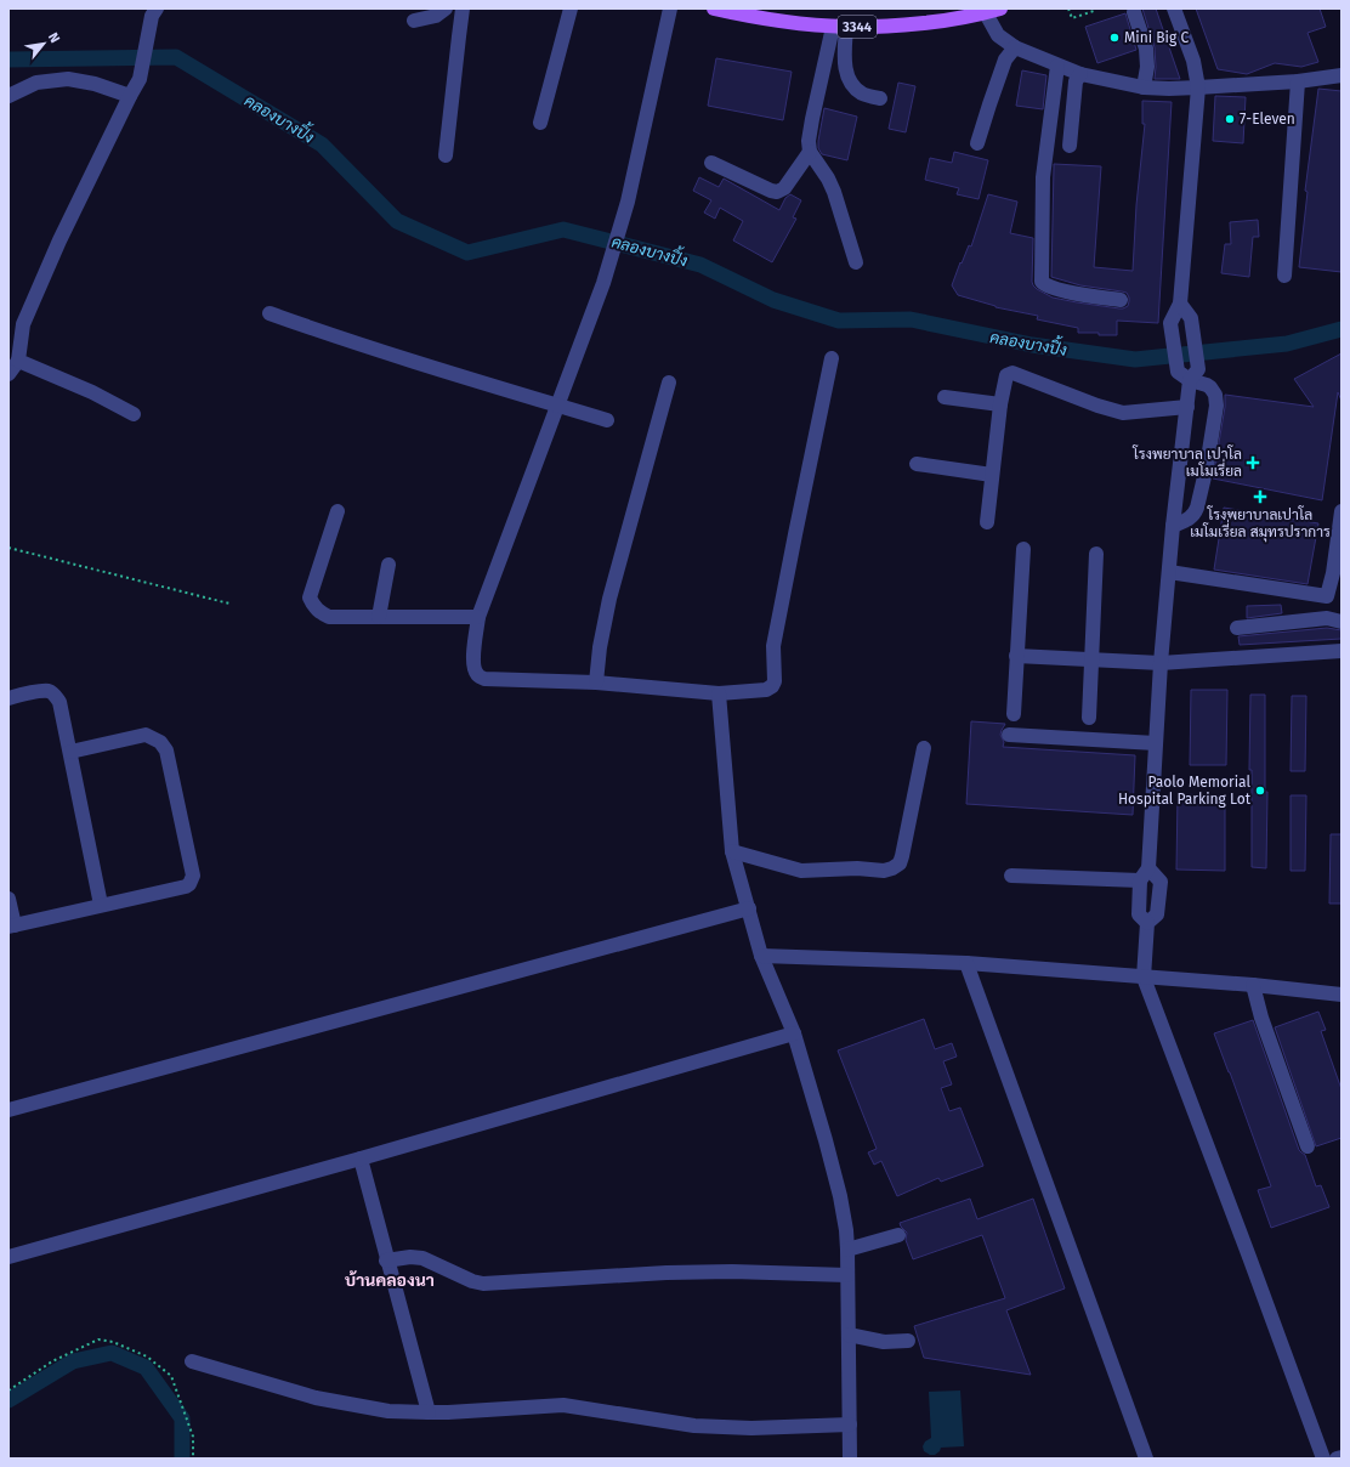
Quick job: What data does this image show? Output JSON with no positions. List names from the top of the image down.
{
  "streets": {
    "main road": ["3344"]
  },
  "districts": ["บ้านคลองนา"],
  "water": ["คลองบางปิ้ง"],
  "places": {
    "other": ["Mini Big C", "7-Eleven", "Paolo Memorial Hospital Parking Lot"],
    "health": ["โรงพยาบาล เปาโล เมโมเรี่ยล", "โรงพยาบาลเปาโล เมโมเรี่ยล สมุทรปราการ"]
  },
  "north": "top right"
}
